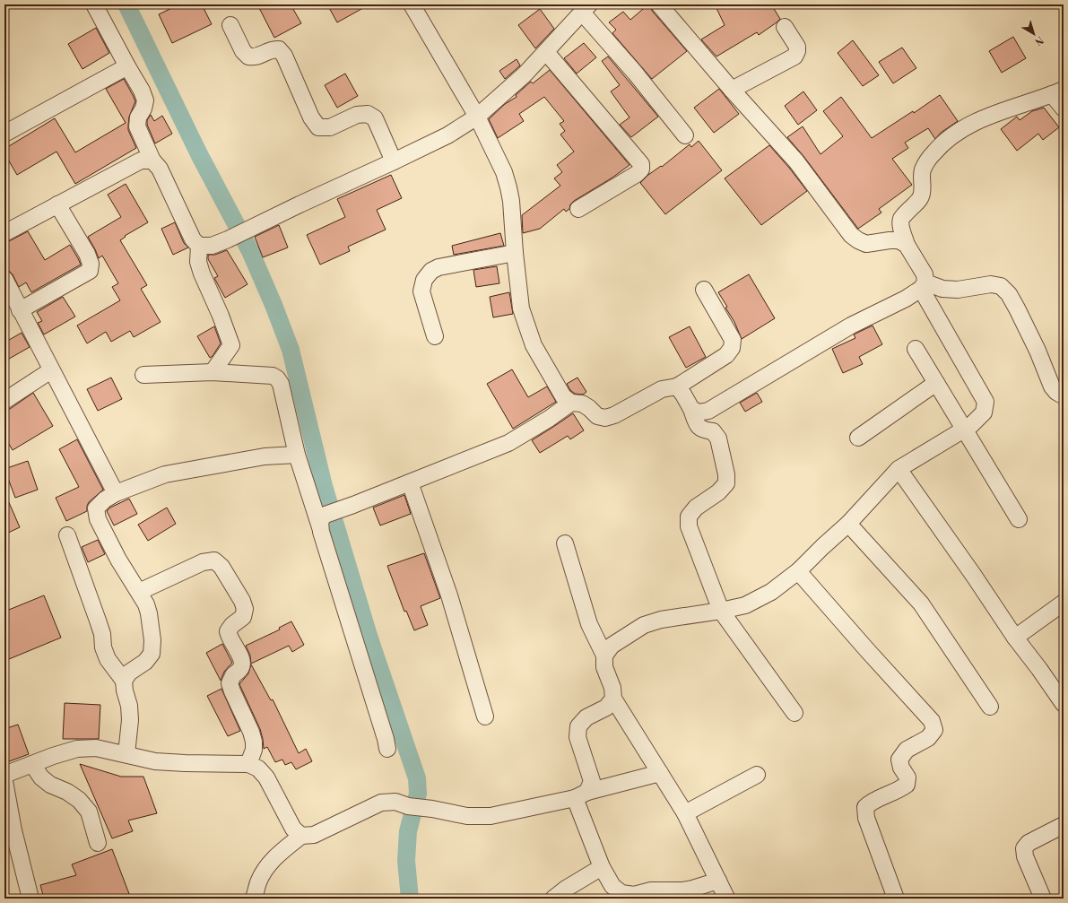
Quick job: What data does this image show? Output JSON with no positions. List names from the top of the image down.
{
  "north": "bottom right"
}
